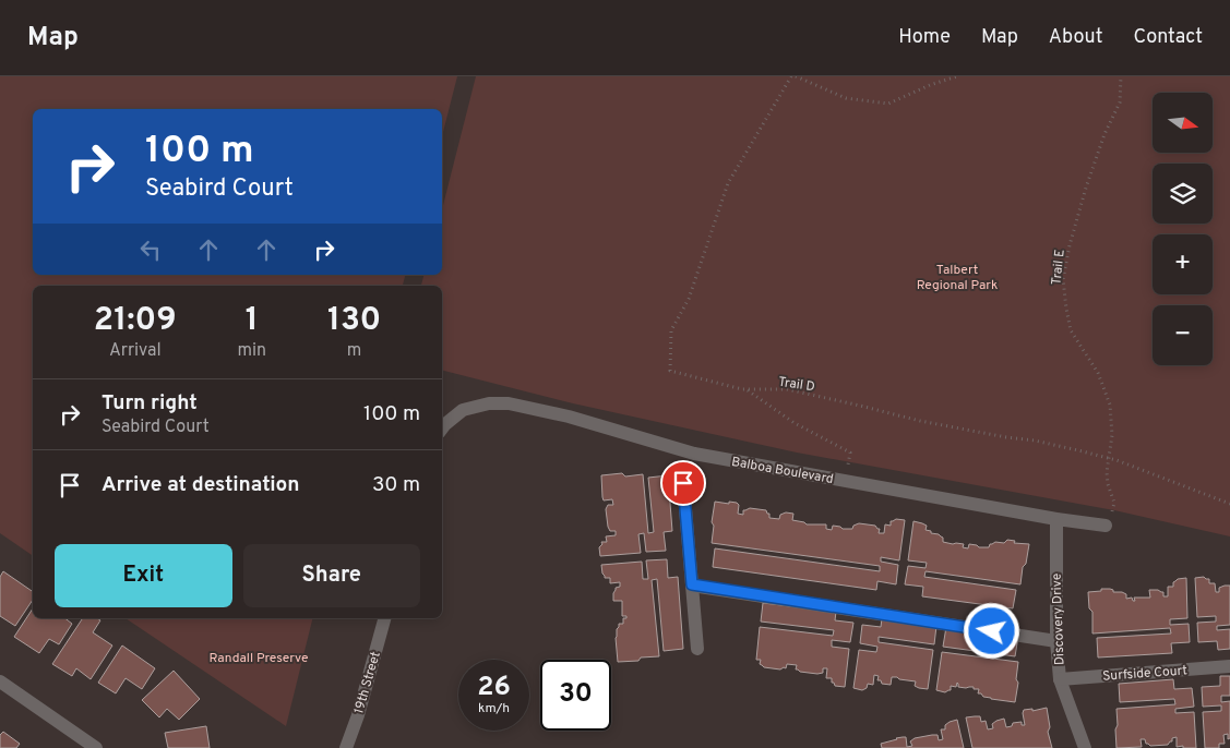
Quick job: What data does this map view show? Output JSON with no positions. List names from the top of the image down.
{
  "streets": {
    "street": [
      "Balboa Boulevard",
      "Discovery Drive",
      "Surfside Court",
      "19th Street"
    ],
    "path": ["Trail E", "Trail D"]
  },
  "crossings": [
    ["Trail E", "Trail D"],
    ["Balboa Boulevard", "Discovery Drive"],
    ["Discovery Drive", "Surfside Court"]
  ],
  "parks": ["Talbert Regional Park", "Randall Preserve"],
  "north": "right",
  "page": {
    "header": "Map",
    "nav": [
      "Home",
      "Map",
      "About",
      "Contact"
    ],
    "map_buttons": ["+", "−"],
    "turn": ["100 m", "Seabird Court"],
    "eta": [
      "21:09",
      "Arrival",
      "1",
      "min",
      "130",
      "m"
    ],
    "list": [
      {
        "name": "Turn right",
        "note": "Seabird Court",
        "value": "100 m"
      },
      {
        "name": "Arrive at destination",
        "value": "30 m"
      }
    ],
    "buttons": ["Exit", "Share"],
    "speed": "26 km/h",
    "limit": "30"
  }
}
